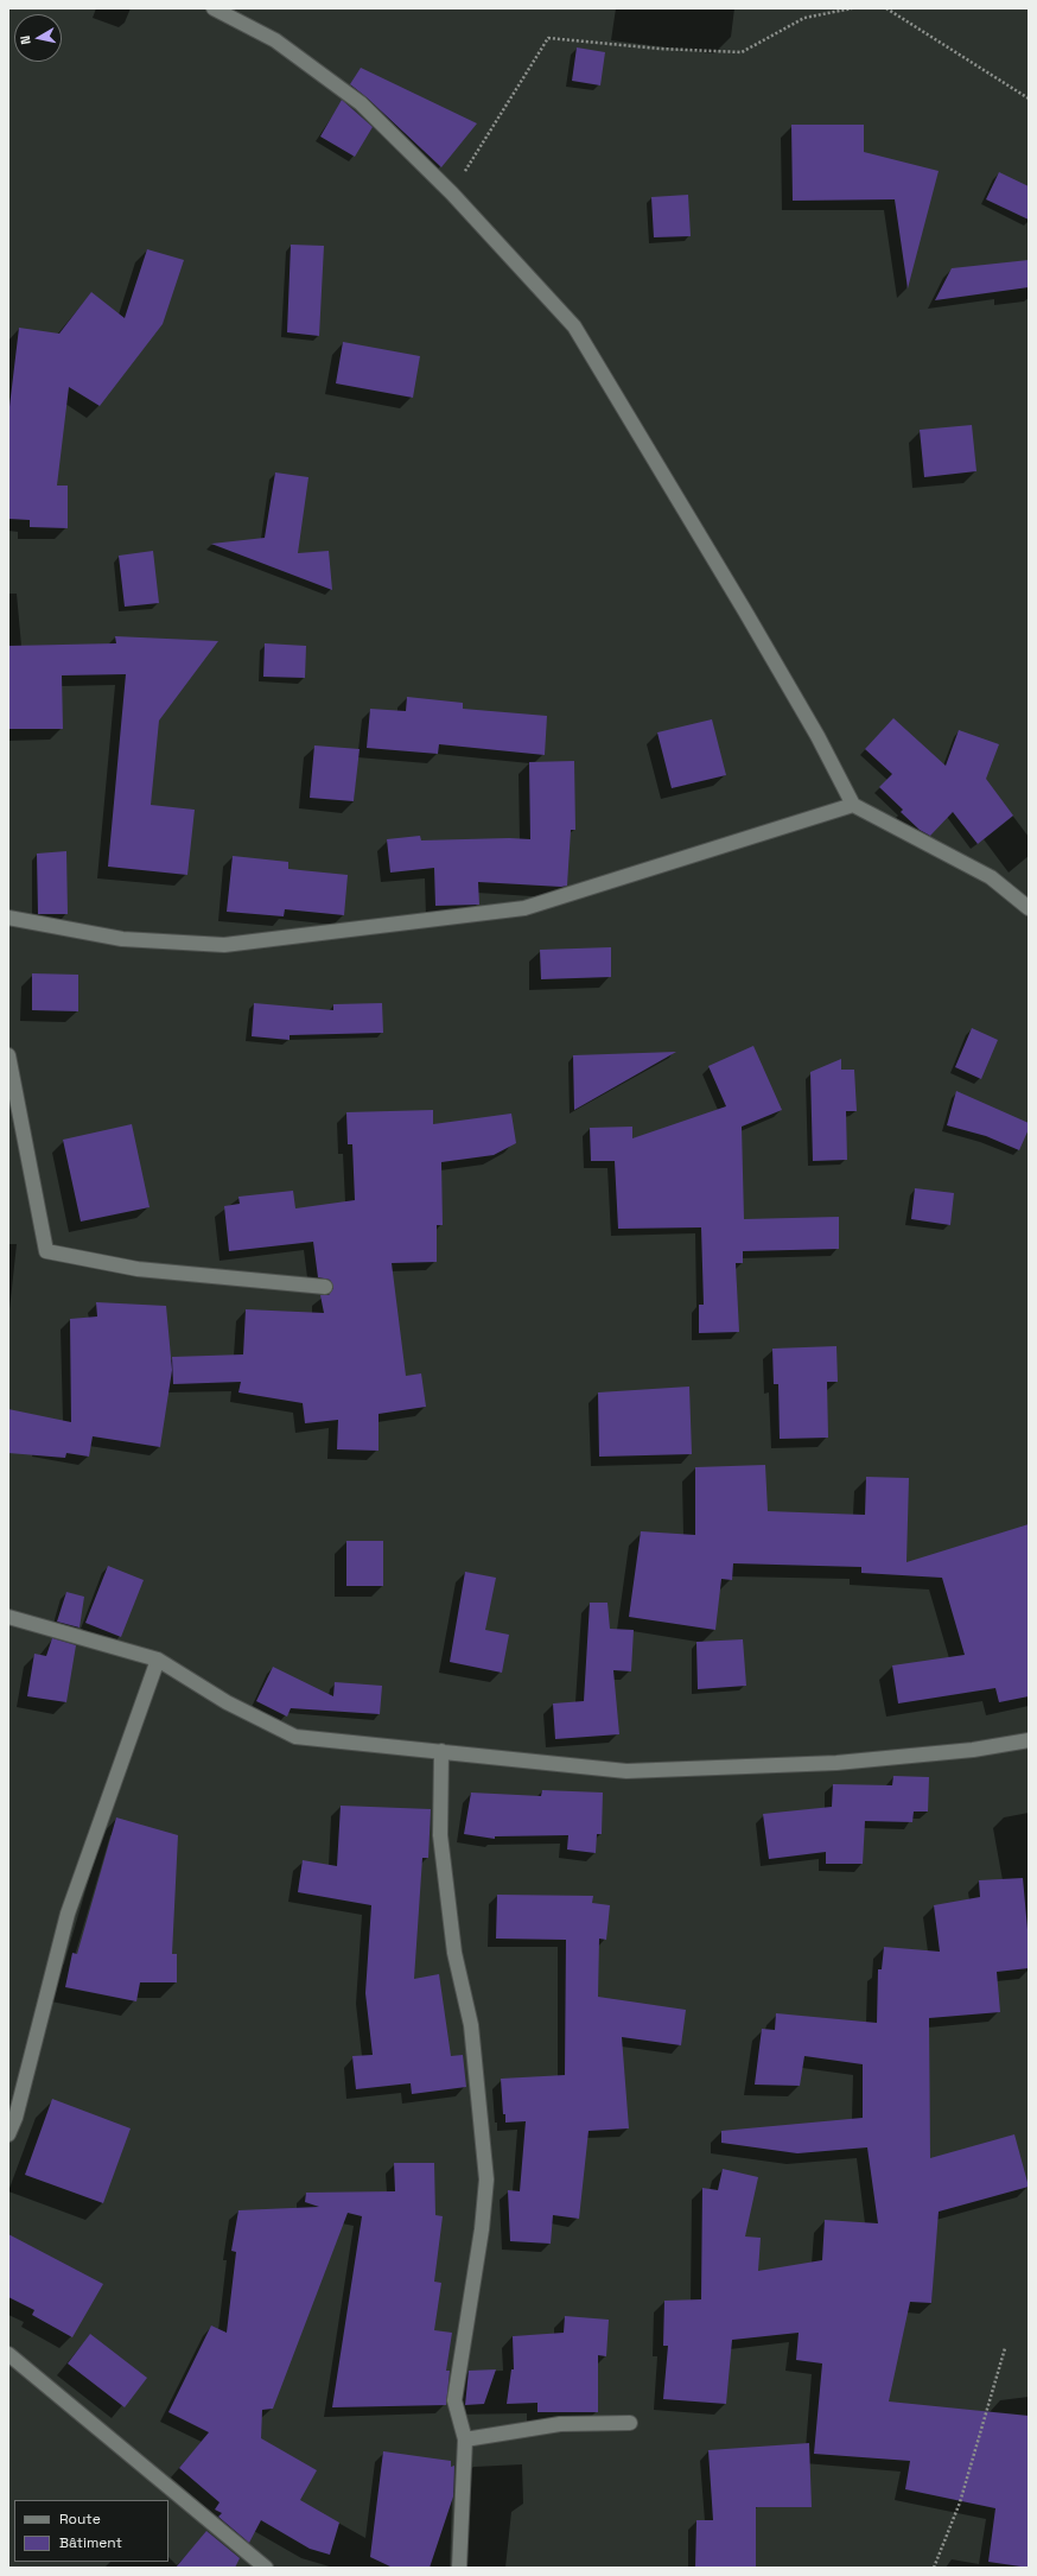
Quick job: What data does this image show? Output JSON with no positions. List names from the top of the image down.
{
  "legend": ["Route", "Bâtiment"],
  "north": "left"
}
